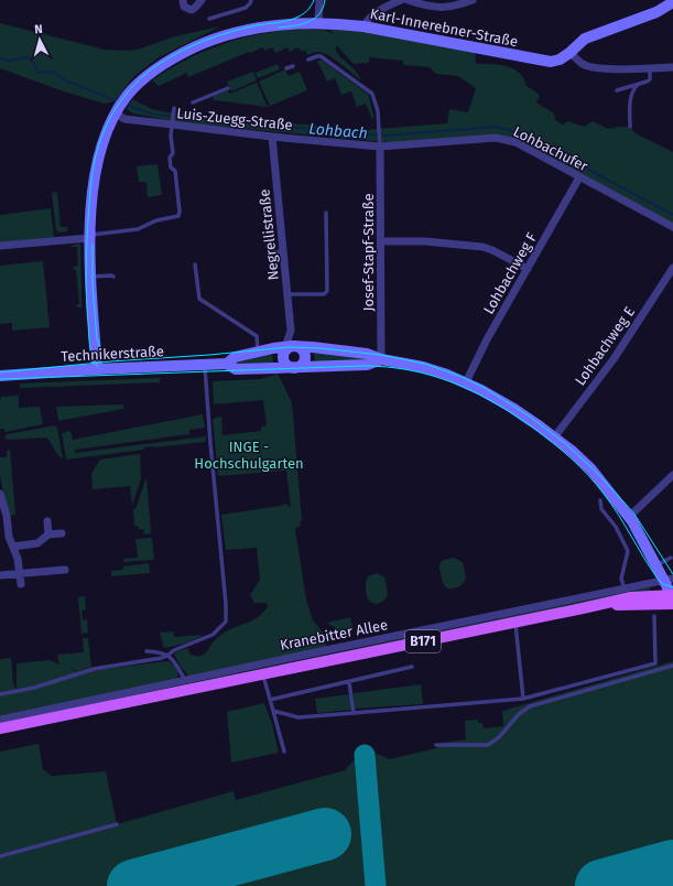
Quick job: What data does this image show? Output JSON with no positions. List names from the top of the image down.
{
  "streets": {
    "main road": ["Kranebitter Allee", "B171"],
    "street": [
      "Karl-Innerebner-Straße",
      "Luis-Zuegg-Straße",
      "Lohbachufer",
      "Negrellistraße",
      "Josef-Stapf-Straße",
      "Lohbachweg F",
      "Lohbachweg E",
      "Technikerstraße"
    ]
  },
  "crossings": [
    ["Karl-Innerebner-Straße", "Luis-Zuegg-Straße"],
    ["Karl-Innerebner-Straße", "Technikerstraße"],
    ["Luis-Zuegg-Straße", "Lohbachufer"],
    ["Luis-Zuegg-Straße", "Negrellistraße"],
    ["Luis-Zuegg-Straße", "Josef-Stapf-Straße"],
    ["Lohbachufer", "Josef-Stapf-Straße"],
    ["Lohbachufer", "Lohbachweg F"],
    ["Negrellistraße", "Technikerstraße"],
    ["Josef-Stapf-Straße", "Technikerstraße"],
    ["Lohbachweg F", "Technikerstraße"],
    ["Lohbachweg E", "Technikerstraße"],
    ["Technikerstraße", "Kranebitter Allee"]
  ],
  "water": ["Lohbach"],
  "parks": ["INGE - Hochschulgarten"],
  "north": "top"
}
